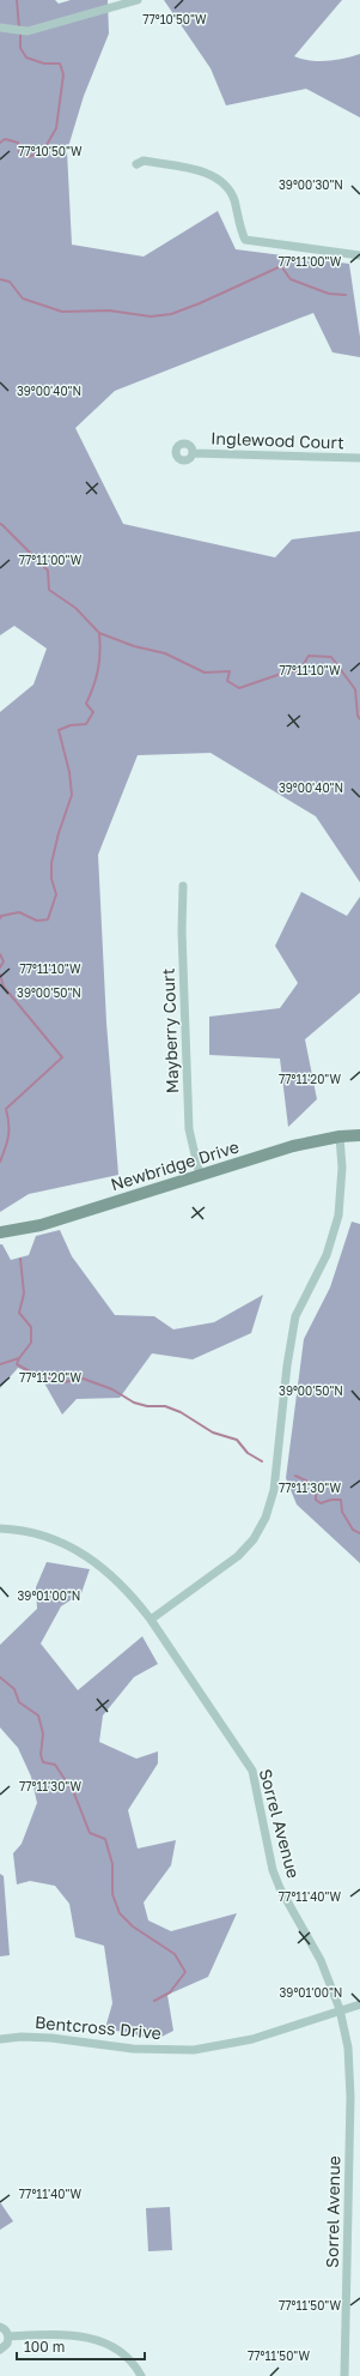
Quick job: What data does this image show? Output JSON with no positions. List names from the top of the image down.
{
  "streets": {
    "street": [
      "Inglewood Court",
      "Mayberry Court",
      "Newbridge Drive",
      "Sorrel Avenue",
      "Bentcross Drive"
    ]
  },
  "crossings": [
    ["Mayberry Court", "Newbridge Drive"],
    ["Sorrel Avenue", "Bentcross Drive"]
  ],
  "scale_bar": "100 m",
  "coordinates": [
    "77°10'50\"W",
    "39°00'30\"N",
    "77°11'00\"W",
    "39°00'40\"N",
    "77°11'10\"W",
    "39°00'50\"N",
    "77°11'20\"W",
    "77°11'30\"W",
    "39°01'00\"N",
    "77°11'40\"W",
    "77°11'50\"W"
  ]
}
